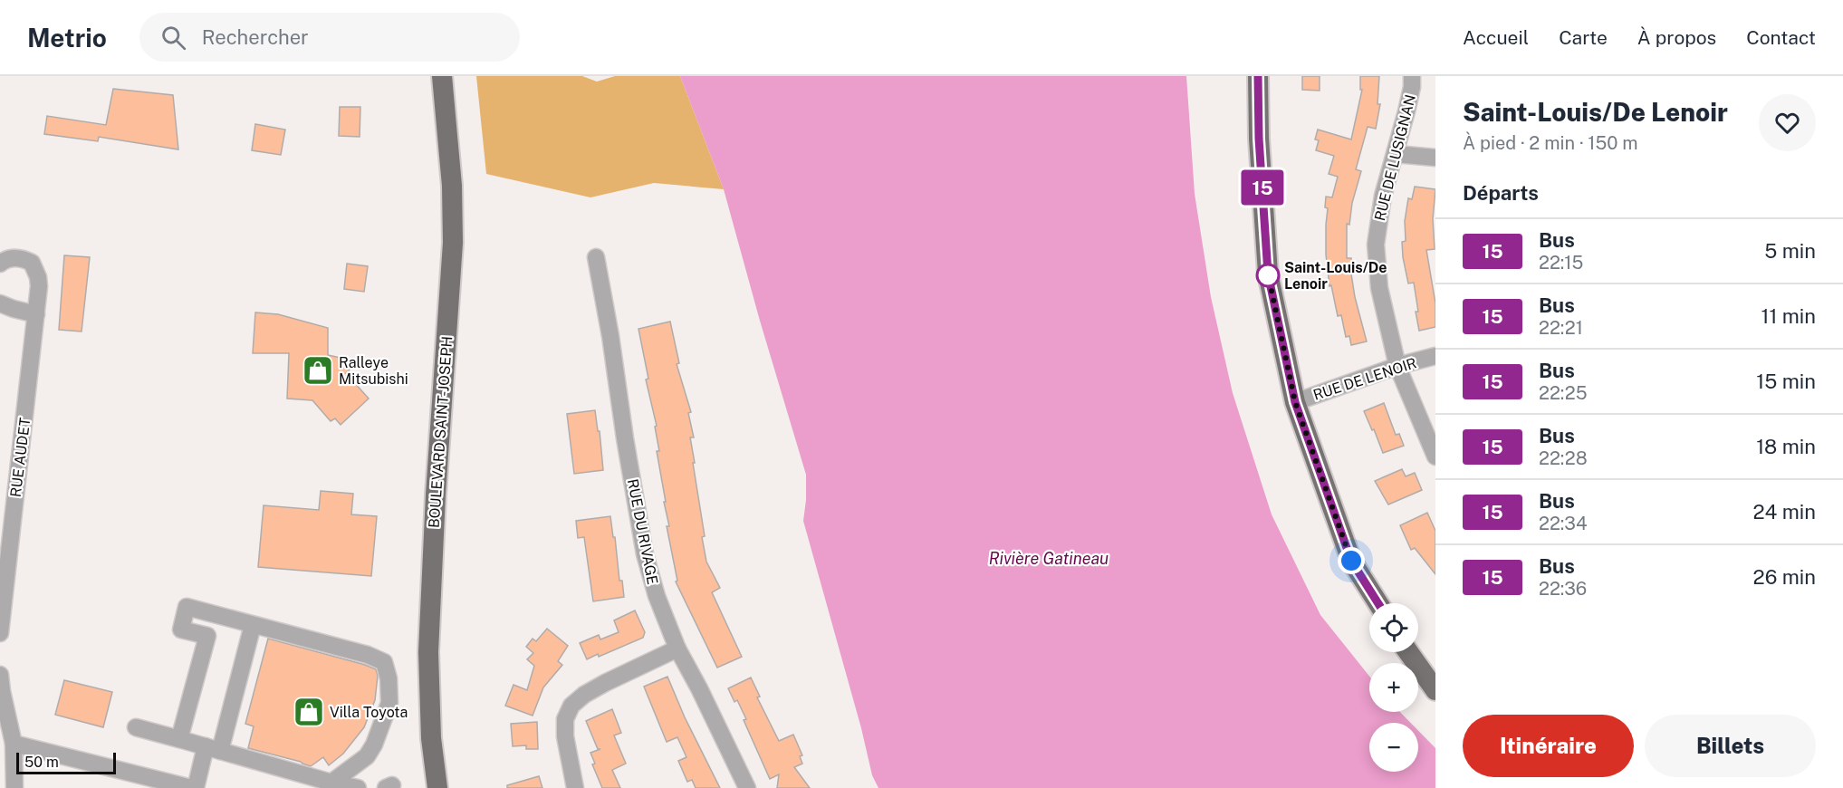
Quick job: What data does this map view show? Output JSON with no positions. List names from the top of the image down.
{
  "streets": {
    "main road": ["BOULEVARD SAINT-JOSEPH"],
    "street": [
      "RUE DE LUSIGNAN",
      "RUE DE LENOIR",
      "RUE AUDET",
      "RUE DU RIVAGE"
    ]
  },
  "crossings": [
    ["RUE DE LUSIGNAN", "RUE DE LENOIR"]
  ],
  "water": ["Rivière Gatineau"],
  "places": {
    "other": ["Saint-Louis/De Lenoir"],
    "shop": ["Ralleye Mitsubishi", "Villa Toyota"]
  },
  "lines": ["bus line 15"],
  "scale_bar": "50 m",
  "page": {
    "header": "Metrio",
    "search": "Rechercher",
    "nav": [
      "Accueil",
      "Carte",
      "À propos",
      "Contact"
    ],
    "on_map": "15",
    "heading": [
      ["Saint-Louis/De Lenoir", "À pied · 2 min · 150 m"],
      "Départs"
    ],
    "list": [
      {
        "mark": "15",
        "name": "Bus",
        "note": "22:15",
        "value": "5 min"
      },
      {
        "mark": "15",
        "name": "Bus",
        "note": "22:21",
        "value": "11 min"
      },
      {
        "mark": "15",
        "name": "Bus",
        "note": "22:25",
        "value": "15 min"
      },
      {
        "mark": "15",
        "name": "Bus",
        "note": "22:28",
        "value": "18 min"
      },
      {
        "mark": "15",
        "name": "Bus",
        "note": "22:34",
        "value": "24 min"
      },
      {
        "mark": "15",
        "name": "Bus",
        "note": "22:36",
        "value": "26 min"
      }
    ],
    "map_buttons": ["+", "−"],
    "buttons": ["Itinéraire", "Billets"],
    "scale": "50 m"
  }
}
